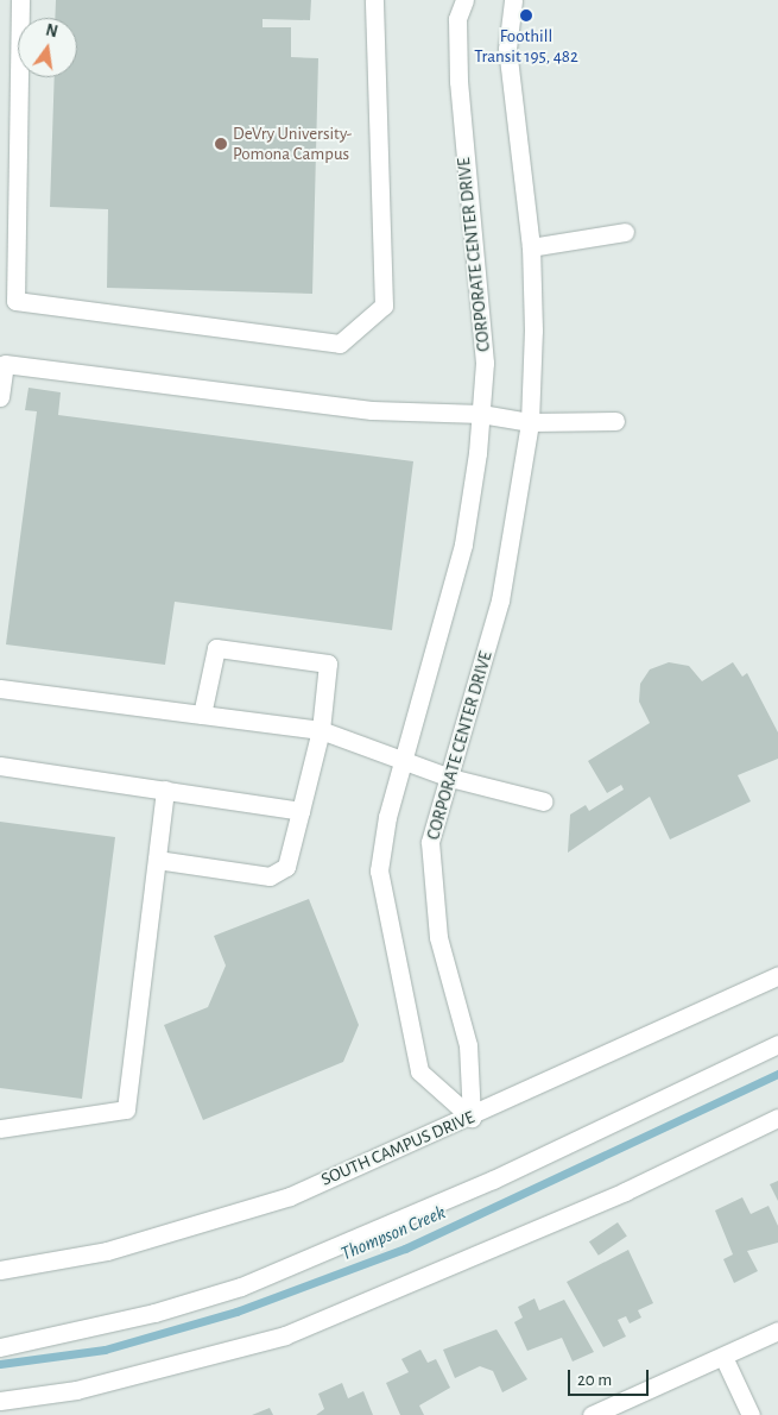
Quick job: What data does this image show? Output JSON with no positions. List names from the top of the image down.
{
  "streets": {
    "street": ["CORPORATE CENTER DRIVE", "SOUTH CAMPUS DRIVE"]
  },
  "crossings": [
    ["CORPORATE CENTER DRIVE", "SOUTH CAMPUS DRIVE"]
  ],
  "water": ["Thompson Creek"],
  "places": ["Foothill Transit 195, 482", "DeVry University- Pomona Campus"],
  "scale_bar": "20 m",
  "north": "top"
}
